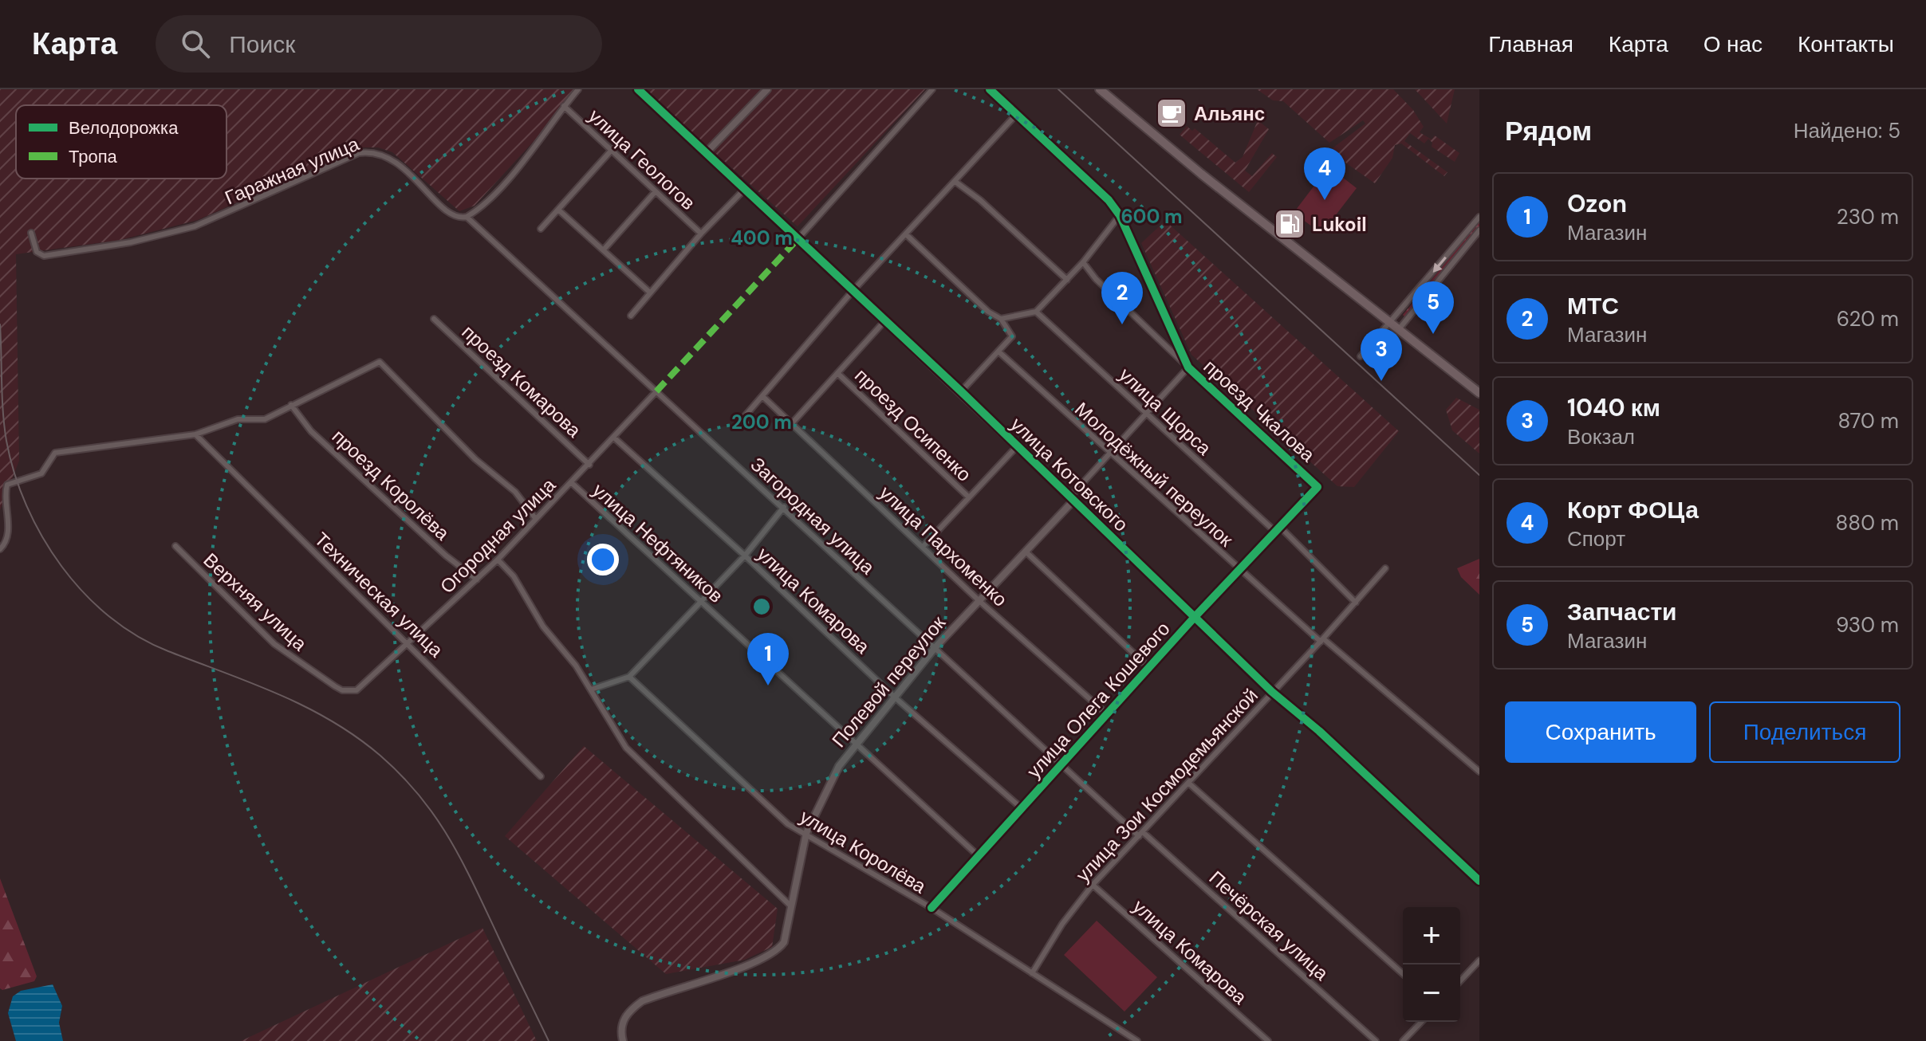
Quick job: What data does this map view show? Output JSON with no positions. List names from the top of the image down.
{
  "streets": {
    "street": [
      "улица Геологов",
      "Гаражная улица",
      "проезд Комарова",
      "проезд Чкалова",
      "улица Щорса",
      "проезд Осипенко",
      "улица Котовского",
      "Молодёжный переулок",
      "проезд Королёва",
      "Загородная улица",
      "Огородная улица",
      "улица Нефтяников",
      "улица Пархоменко",
      "Техническая улица",
      "улица Комарова",
      "Верхняя улица",
      "Полевой переулок",
      "улица Олега Кошевого",
      "улица Зои Космодемьянской",
      "улица Королёва",
      "Печёрская улица"
    ]
  },
  "crossings": [
    ["Гаражная улица", "Загородная улица"],
    ["проезд Комарова", "Огородная улица"],
    ["проезд Чкалова", "Полевой переулок"],
    ["проезд Чкалова", "улица Олега Кошевого"],
    ["улица Щорса", "Полевой переулок"],
    ["улица Щорса", "улица Олега Кошевого"],
    ["улица Щорса", "улица Зои Космодемьянской"],
    ["улица Котовского", "Полевой переулок"],
    ["улица Котовского", "улица Олега Кошевого"],
    ["улица Котовского", "улица Зои Космодемьянской"],
    ["Молодёжный переулок", "Полевой переулок"],
    ["Молодёжный переулок", "улица Олега Кошевого"],
    ["Молодёжный переулок", "улица Зои Космодемьянской"],
    ["проезд Королёва", "Огородная улица"],
    ["Загородная улица", "Огородная улица"],
    ["Загородная улица", "Полевой переулок"],
    ["Загородная улица", "улица Олега Кошевого"],
    ["Загородная улица", "улица Зои Космодемьянской"],
    ["Загородная улица", "Печёрская улица"],
    ["Огородная улица", "улица Нефтяников"],
    ["Огородная улица", "Техническая улица"],
    ["Огородная улица", "улица Комарова"],
    ["Огородная улица", "Верхняя улица"],
    ["улица Нефтяников", "Полевой переулок"],
    ["улица Нефтяников", "улица Олега Кошевого"],
    ["улица Пархоменко", "Полевой переулок"],
    ["улица Пархоменко", "улица Олега Кошевого"],
    ["улица Комарова", "Полевой переулок"],
    ["улица Комарова", "улица Олега Кошевого"],
    ["улица Комарова", "улица Зои Космодемьянской"],
    ["Полевой переулок", "улица Королёва"],
    ["улица Олега Кошевого", "улица Королёва"],
    ["улица Зои Космодемьянской", "улица Королёва"],
    ["улица Зои Космодемьянской", "Печёрская улица"]
  ],
  "places": {
    "cafe": ["Альянс"],
    "fuel station": ["Lukoil"]
  },
  "legend": ["Велодорожка", "Тропа"],
  "page": {
    "header": "Карта",
    "search": "Поиск",
    "nav": [
      "Главная",
      "Карта",
      "О нас",
      "Контакты"
    ],
    "heading": ["Рядом", "Найдено: 5"],
    "pins": [
      "4",
      "2",
      "5",
      "3",
      "1"
    ],
    "list": [
      {
        "mark": "1",
        "name": "Ozon",
        "note": "Магазин",
        "value": "230 m"
      },
      {
        "mark": "2",
        "name": "МТС",
        "note": "Магазин",
        "value": "620 m"
      },
      {
        "mark": "3",
        "name": "1040 км",
        "note": "Вокзал",
        "value": "870 m"
      },
      {
        "mark": "4",
        "name": "Корт ФОЦа",
        "note": "Спорт",
        "value": "880 m"
      },
      {
        "mark": "5",
        "name": "Запчасти",
        "note": "Магазин",
        "value": "930 m"
      }
    ],
    "buttons": ["Сохранить", "Поделиться"],
    "map_buttons": ["+", "−"]
  },
  "rings": ["600 m", "400 m", "200 m"]
}
